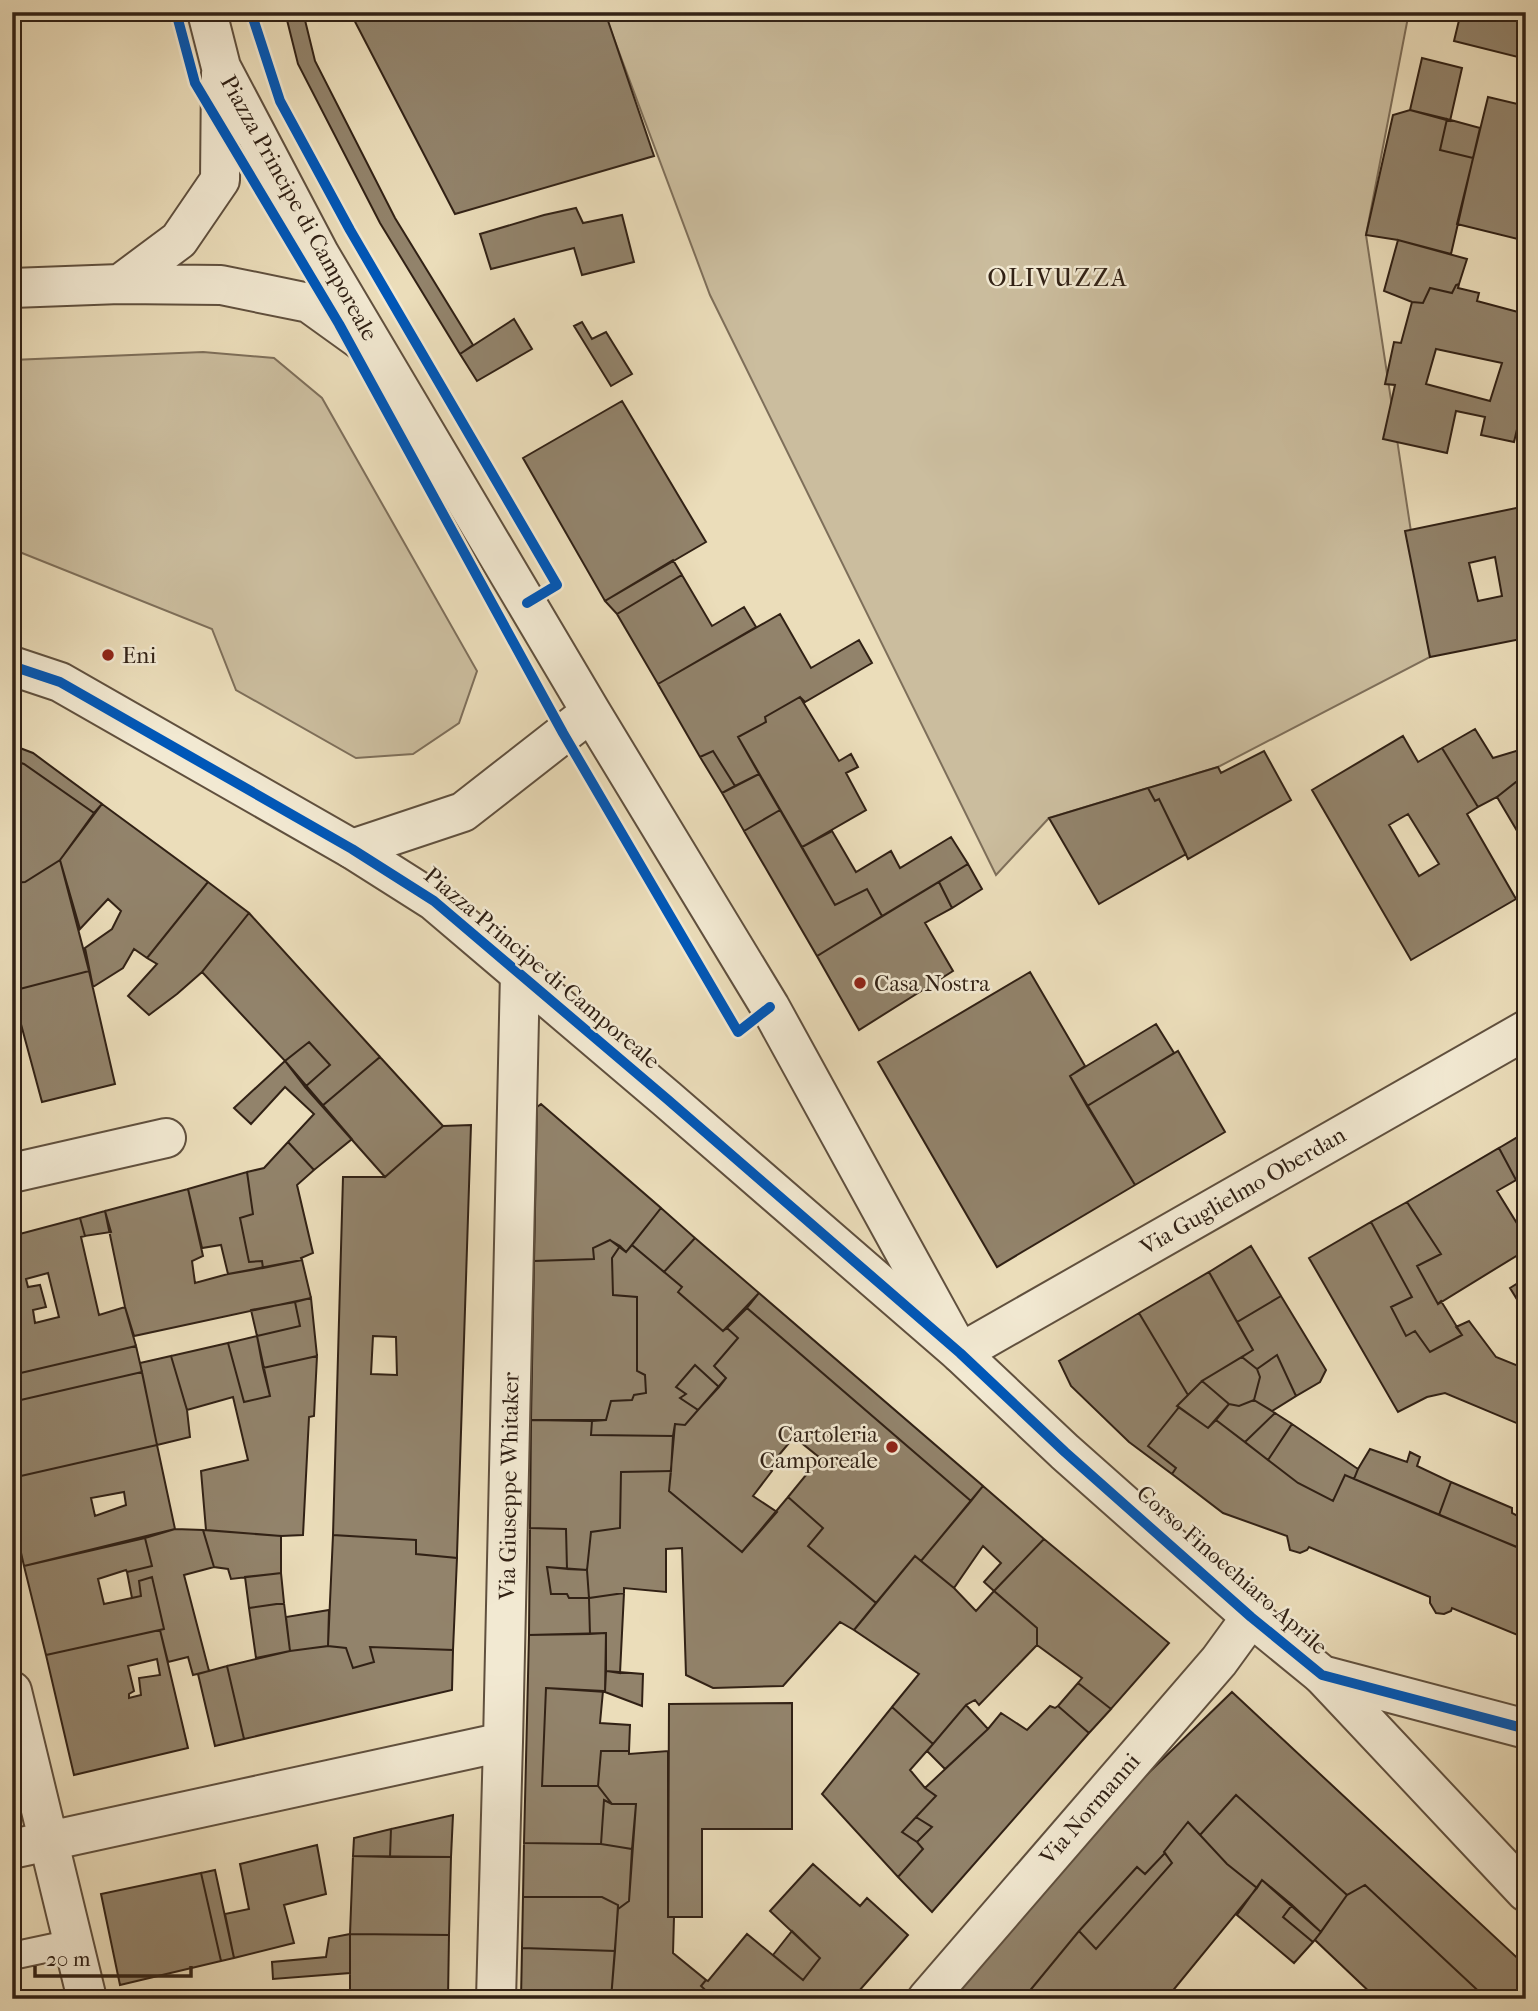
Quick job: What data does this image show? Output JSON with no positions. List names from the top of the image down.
{
  "streets": {
    "street": [
      "Piazza Principe di Camporeale",
      "Via Guglielmo Oberdan",
      "Via Giuseppe Whitaker",
      "Corso Finocchiaro Aprile",
      "Via Normanni"
    ]
  },
  "crossings": [
    ["Piazza Principe di Camporeale", "Via Guglielmo Oberdan"],
    ["Piazza Principe di Camporeale", "Via Giuseppe Whitaker"],
    ["Piazza Principe di Camporeale", "Corso Finocchiaro Aprile"],
    ["Via Guglielmo Oberdan", "Corso Finocchiaro Aprile"],
    ["Corso Finocchiaro Aprile", "Via Normanni"]
  ],
  "districts": ["OLIVUZZA"],
  "places": ["Eni", "Casa Nostra", "Cartoleria Camporeale"],
  "scale_bar": "20 m"
}
